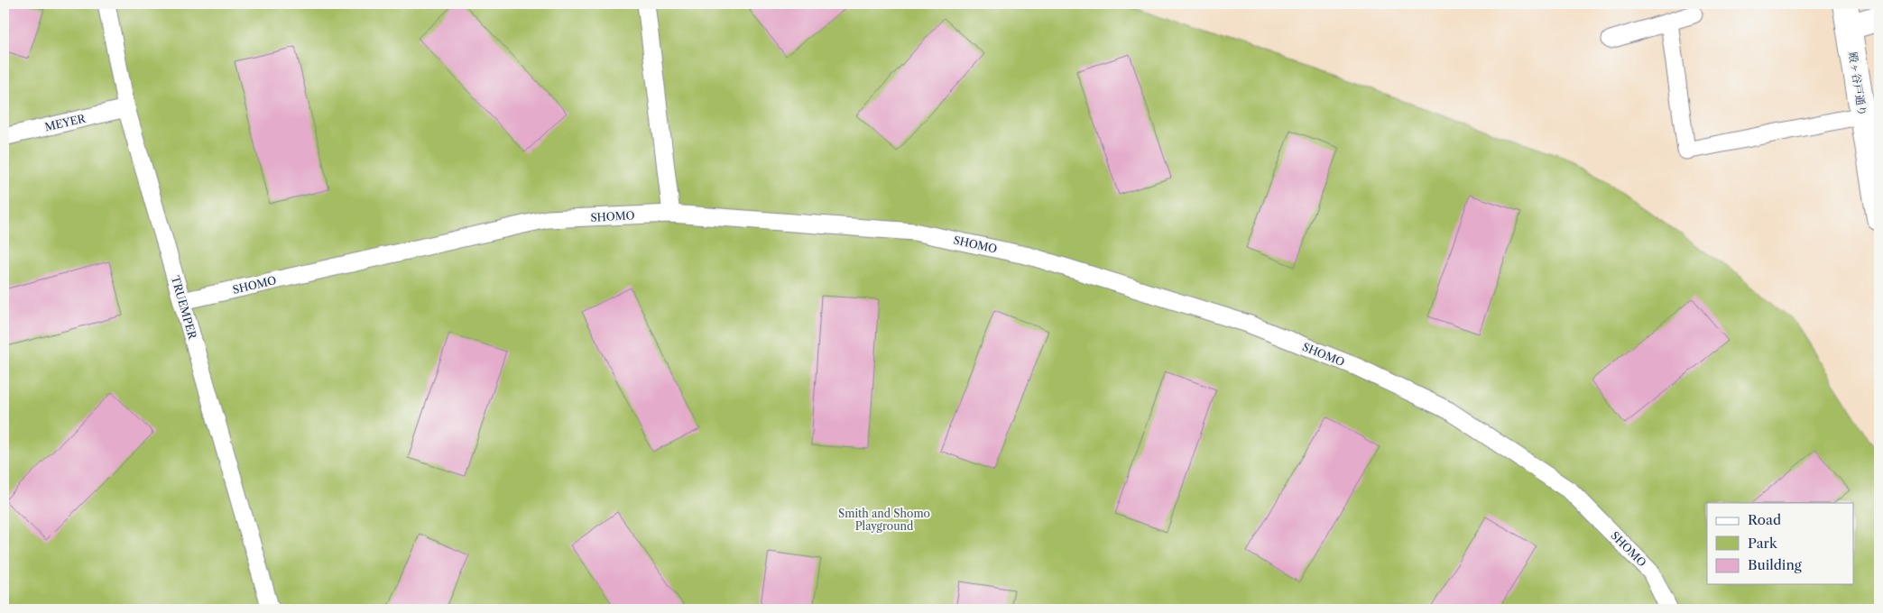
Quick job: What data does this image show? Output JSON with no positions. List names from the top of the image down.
{
  "streets": {
    "street": ["殿ヶ谷戸通り"],
    "lane": ["MEYER", "SHOMO", "TRUEMPER"]
  },
  "crossings": [
    ["MEYER", "TRUEMPER"],
    ["SHOMO", "TRUEMPER"]
  ],
  "parks": ["Smith and Shomo Playground"],
  "legend": ["Road", "Park", "Building"]
}
